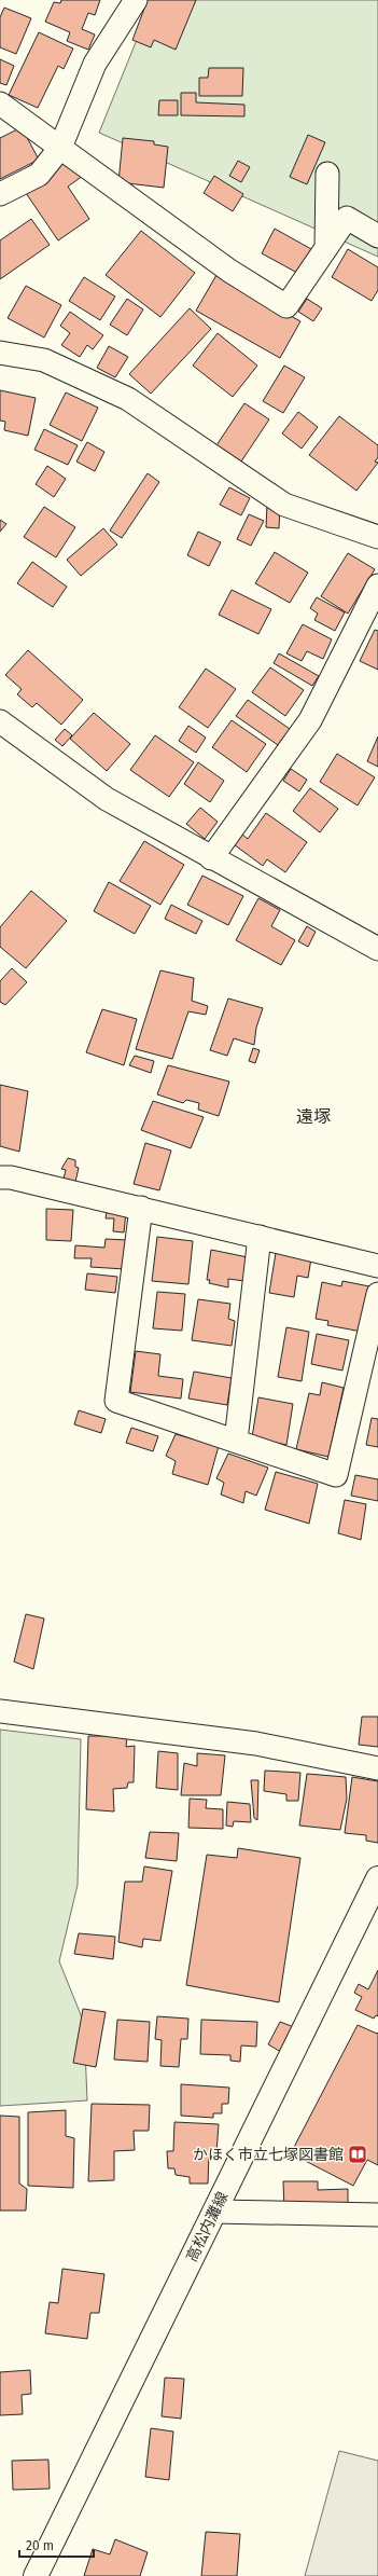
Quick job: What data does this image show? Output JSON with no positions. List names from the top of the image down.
{
  "streets": {
    "main road": ["高松内灘線"]
  },
  "districts": ["遠塚"],
  "places": {
    "library": ["かほく市立七塚図書館"]
  },
  "scale_bar": "20 m"
}
